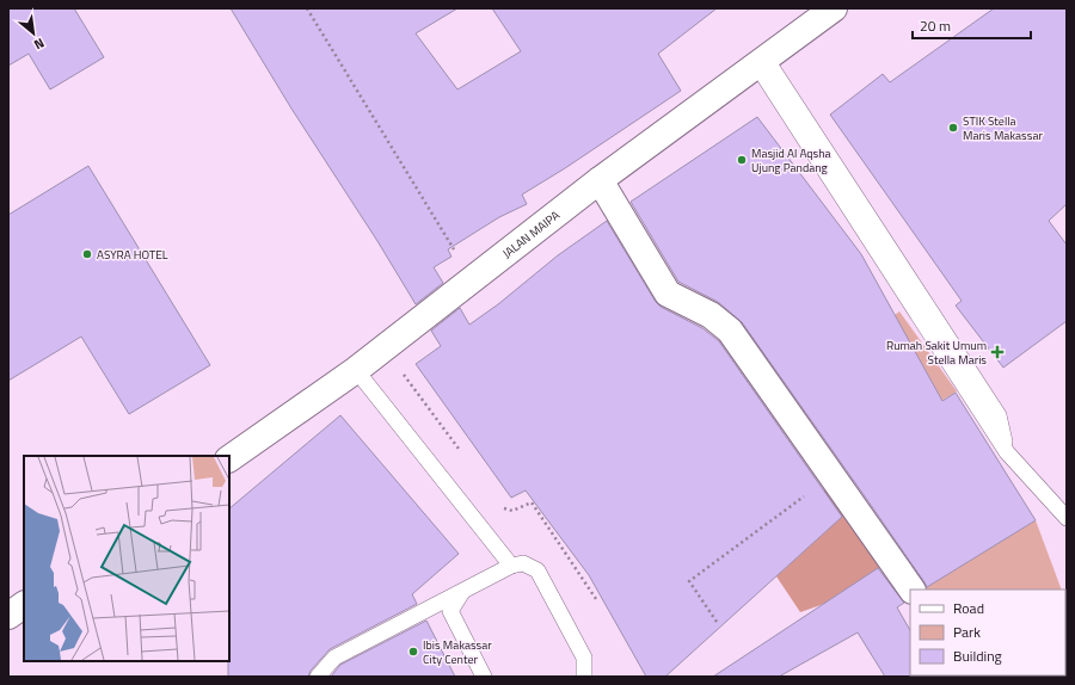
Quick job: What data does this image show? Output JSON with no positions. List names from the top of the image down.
{
  "streets": {
    "street": ["JALAN MAIPA"]
  },
  "places": {
    "other": [
      "STIK Stella Maris Makassar",
      "Masjid Al Aqsha Ujung Pandang",
      "ASYRA HOTEL",
      "Ibis Makassar City Center"
    ],
    "health": ["Rumah Sakit Umum Stella Maris"]
  },
  "legend": ["Road", "Park", "Building"],
  "scale_bar": "20 m",
  "north": "bottom right"
}
